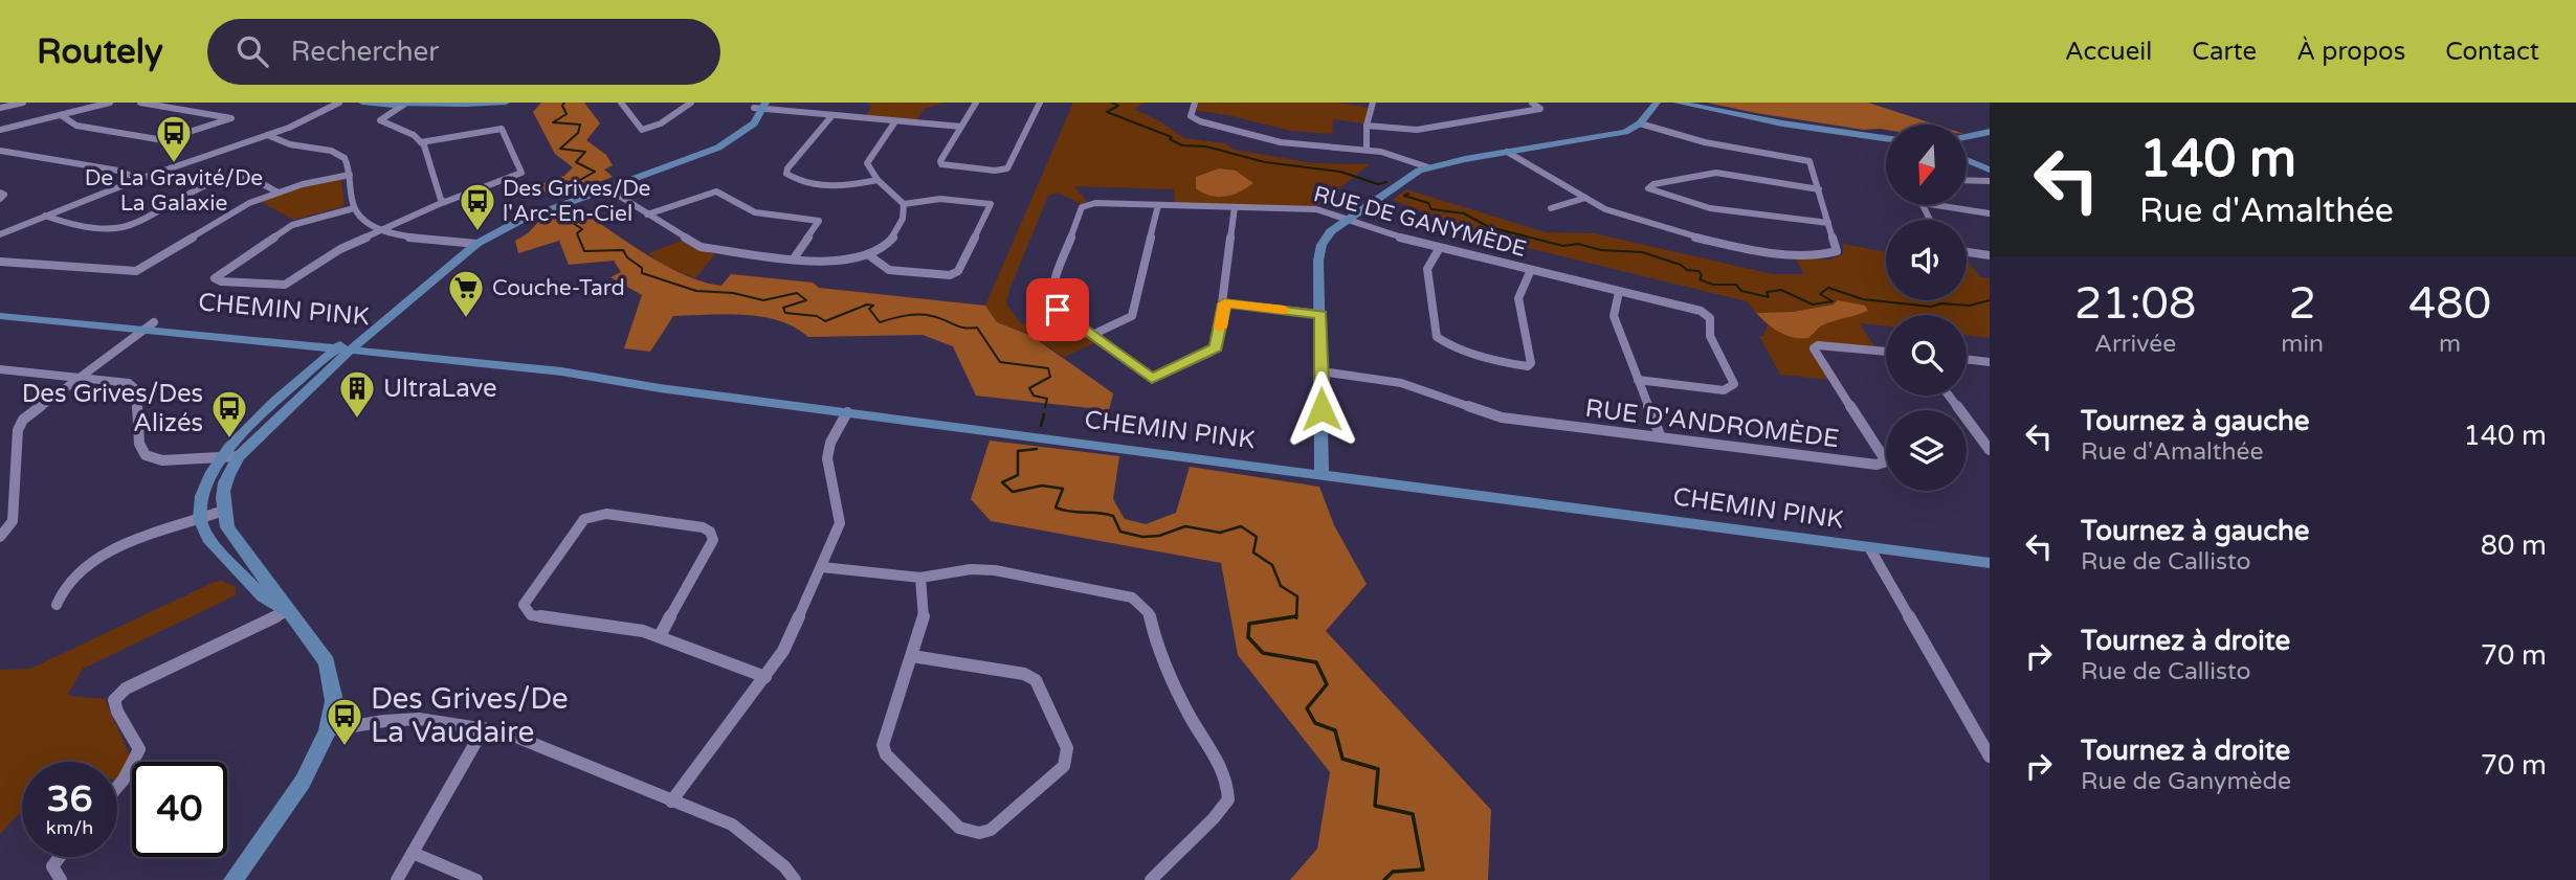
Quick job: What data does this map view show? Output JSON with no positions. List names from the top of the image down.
{
  "streets": {
    "street": ["RUE DE GANYMÈDE", "CHEMIN PINK", "RUE D'ANDROMÈDE"]
  },
  "places": {
    "bus stop": [
      "De La Gravité/De La Galaxie",
      "Des Grives/De l'Arc-En-Ciel",
      "Des Grives/Des Alizés",
      "Des Grives/De La Vaudaire"
    ],
    "supermarket": ["Couche-Tard"],
    "building": ["UltraLave"]
  },
  "north": "bottom",
  "page": {
    "header": "Routely",
    "search": "Rechercher",
    "nav": [
      "Accueil",
      "Carte",
      "À propos",
      "Contact"
    ],
    "turn": ["140 m", "Rue d'Amalthée"],
    "eta": [
      "21:08",
      "Arrivée",
      "2",
      "min",
      "480",
      "m"
    ],
    "list": [
      {
        "name": "Tournez à gauche",
        "note": "Rue d'Amalthée",
        "value": "140 m"
      },
      {
        "name": "Tournez à gauche",
        "note": "Rue de Callisto",
        "value": "80 m"
      },
      {
        "name": "Tournez à droite",
        "note": "Rue de Callisto",
        "value": "70 m"
      },
      {
        "name": "Tournez à droite",
        "note": "Rue de Ganymède",
        "value": "70 m"
      }
    ],
    "speed": "36 km/h",
    "limit": "40"
  }
}
